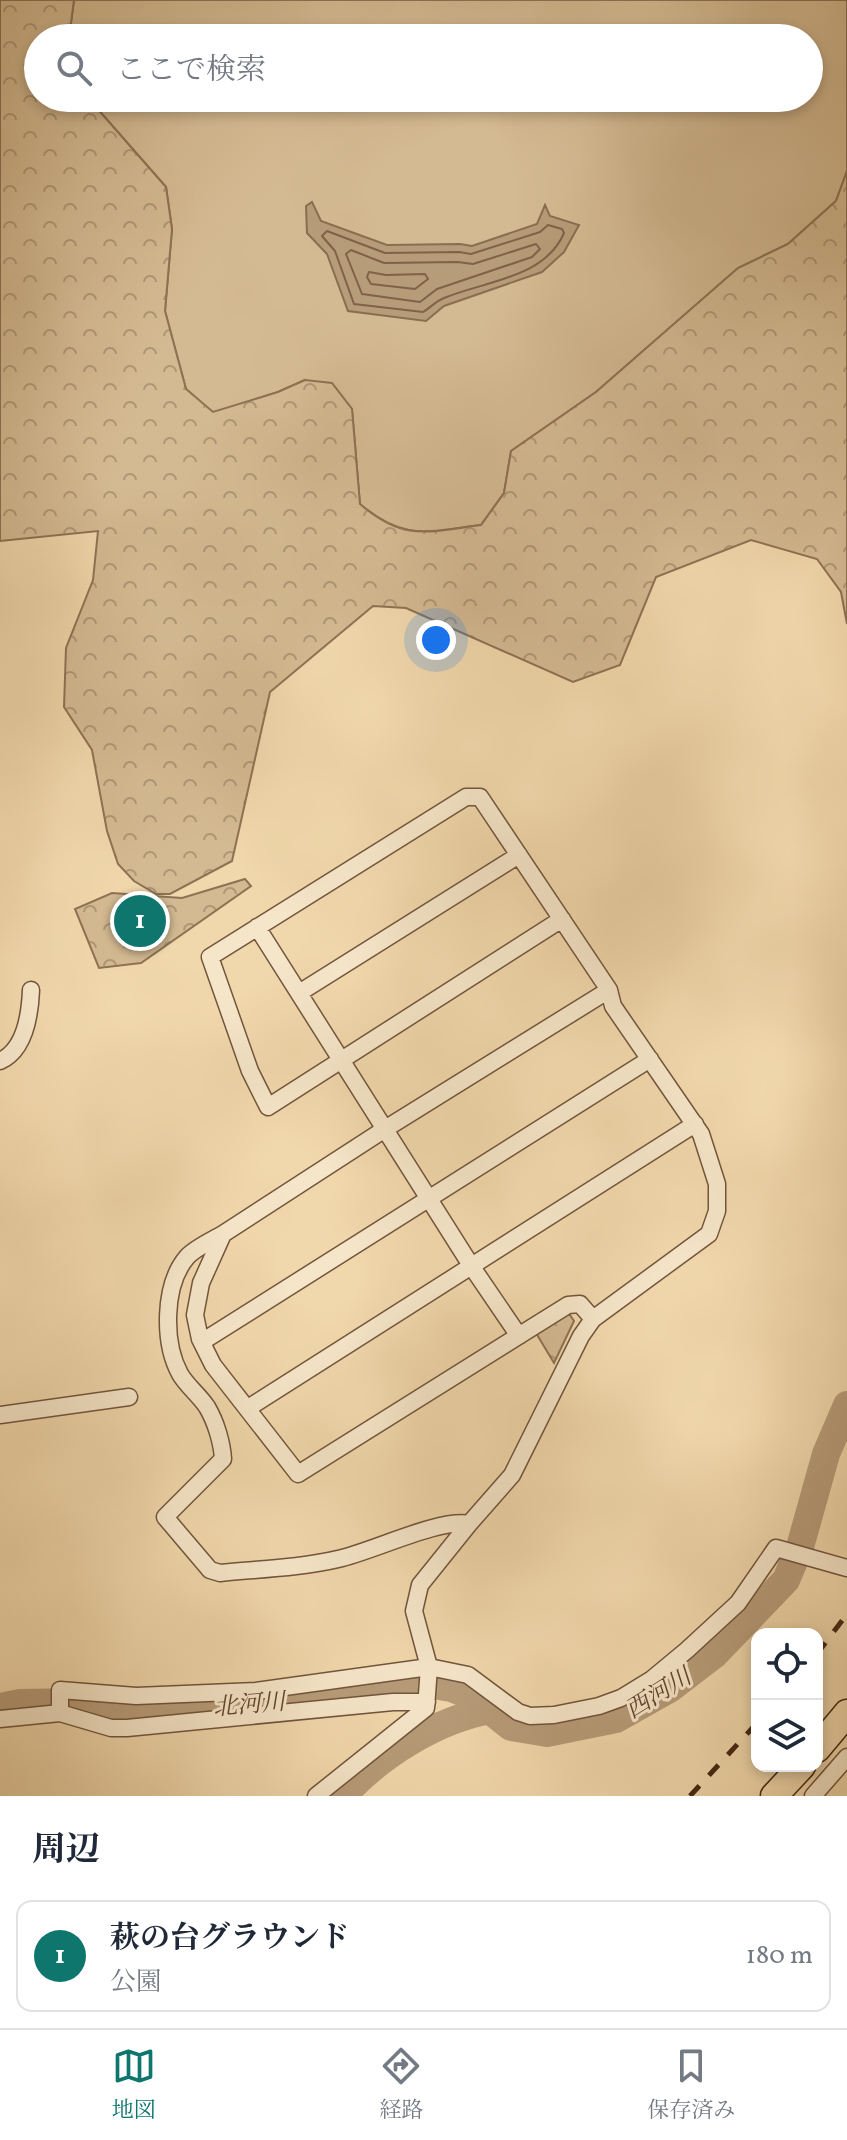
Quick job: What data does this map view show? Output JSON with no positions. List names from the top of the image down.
{
  "water": ["西河川", "北河川"],
  "page": {
    "search": "ここで検索",
    "pins": "1",
    "heading": "周辺",
    "list": [
      {
        "mark": "1",
        "name": "萩の台グラウンド",
        "note": "公園",
        "value": "180 m"
      }
    ],
    "nav": ["地図", "経路", "保存済み"]
  }
}
